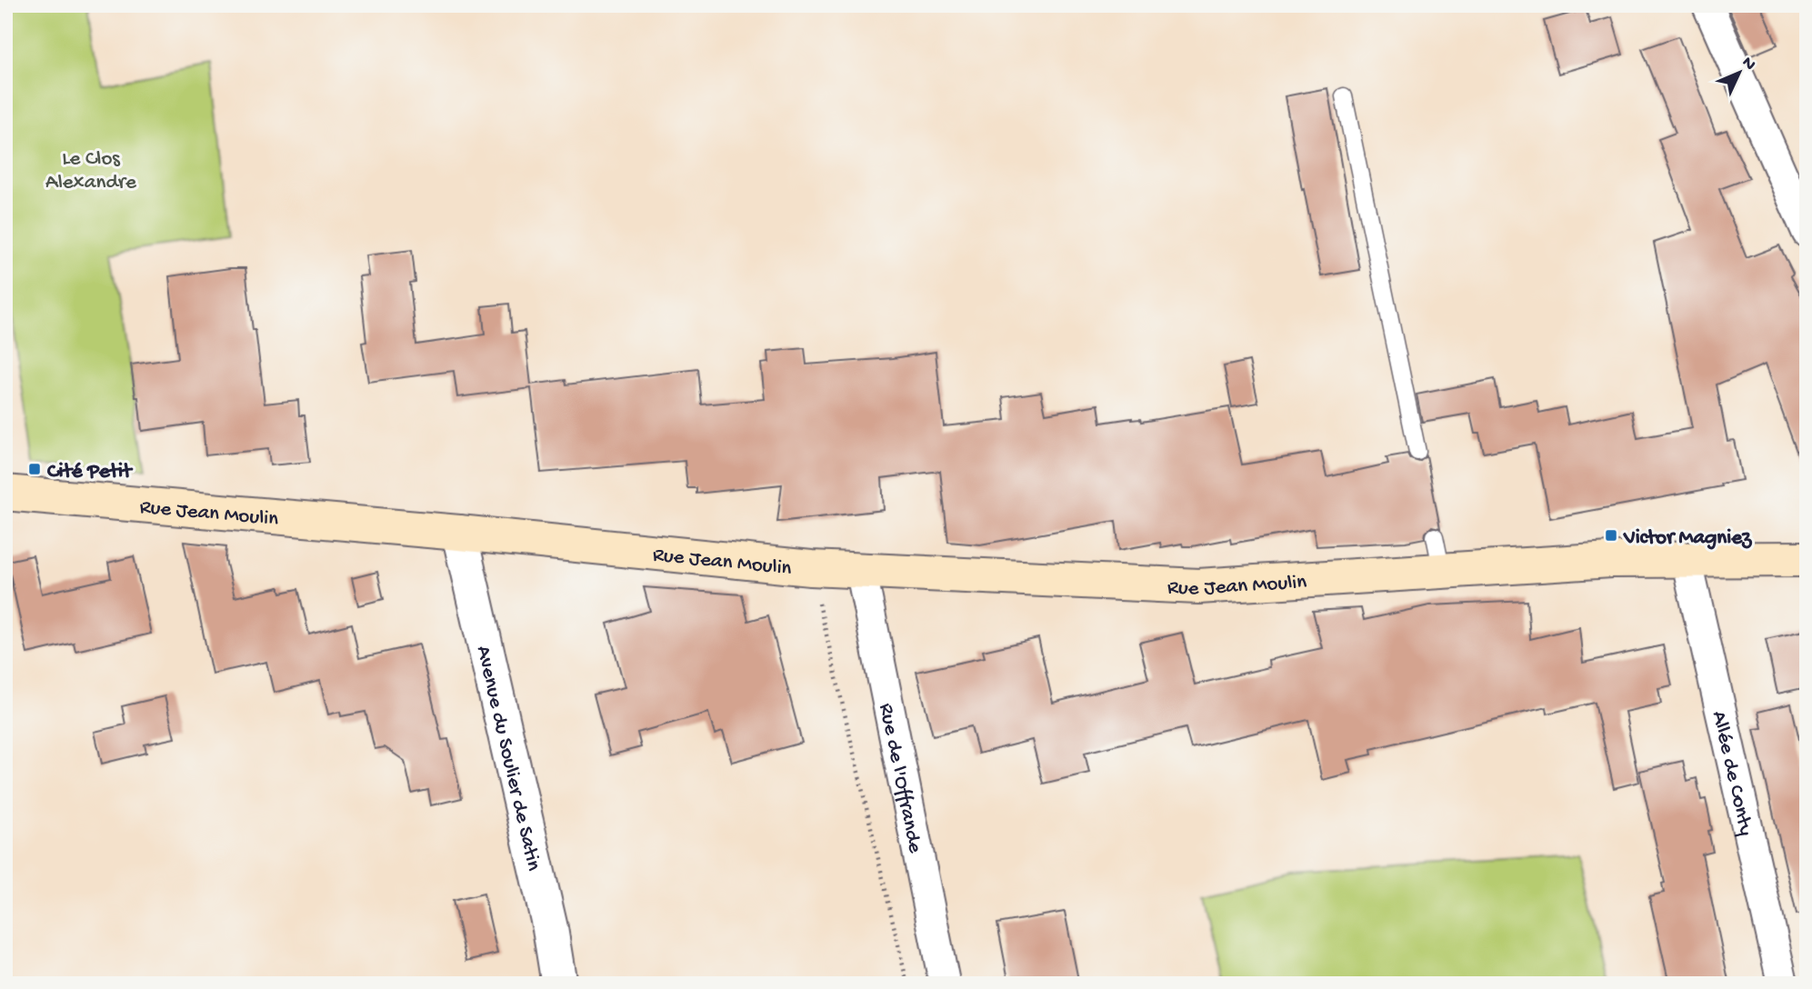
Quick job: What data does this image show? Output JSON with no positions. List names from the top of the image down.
{
  "streets": {
    "main road": ["Rue Jean Moulin"],
    "street": ["Avenue du Soulier de Satin", "Allée de Conty", "Rue de l'Offrande"]
  },
  "crossings": [
    ["Rue Jean Moulin", "Avenue du Soulier de Satin"],
    ["Rue Jean Moulin", "Allée de Conty"],
    ["Rue Jean Moulin", "Rue de l'Offrande"]
  ],
  "parks": ["Le Clos Alexandre"],
  "places": {
    "transit": ["Cité Petit", "Victor Magniez"]
  },
  "north": "top right"
}
